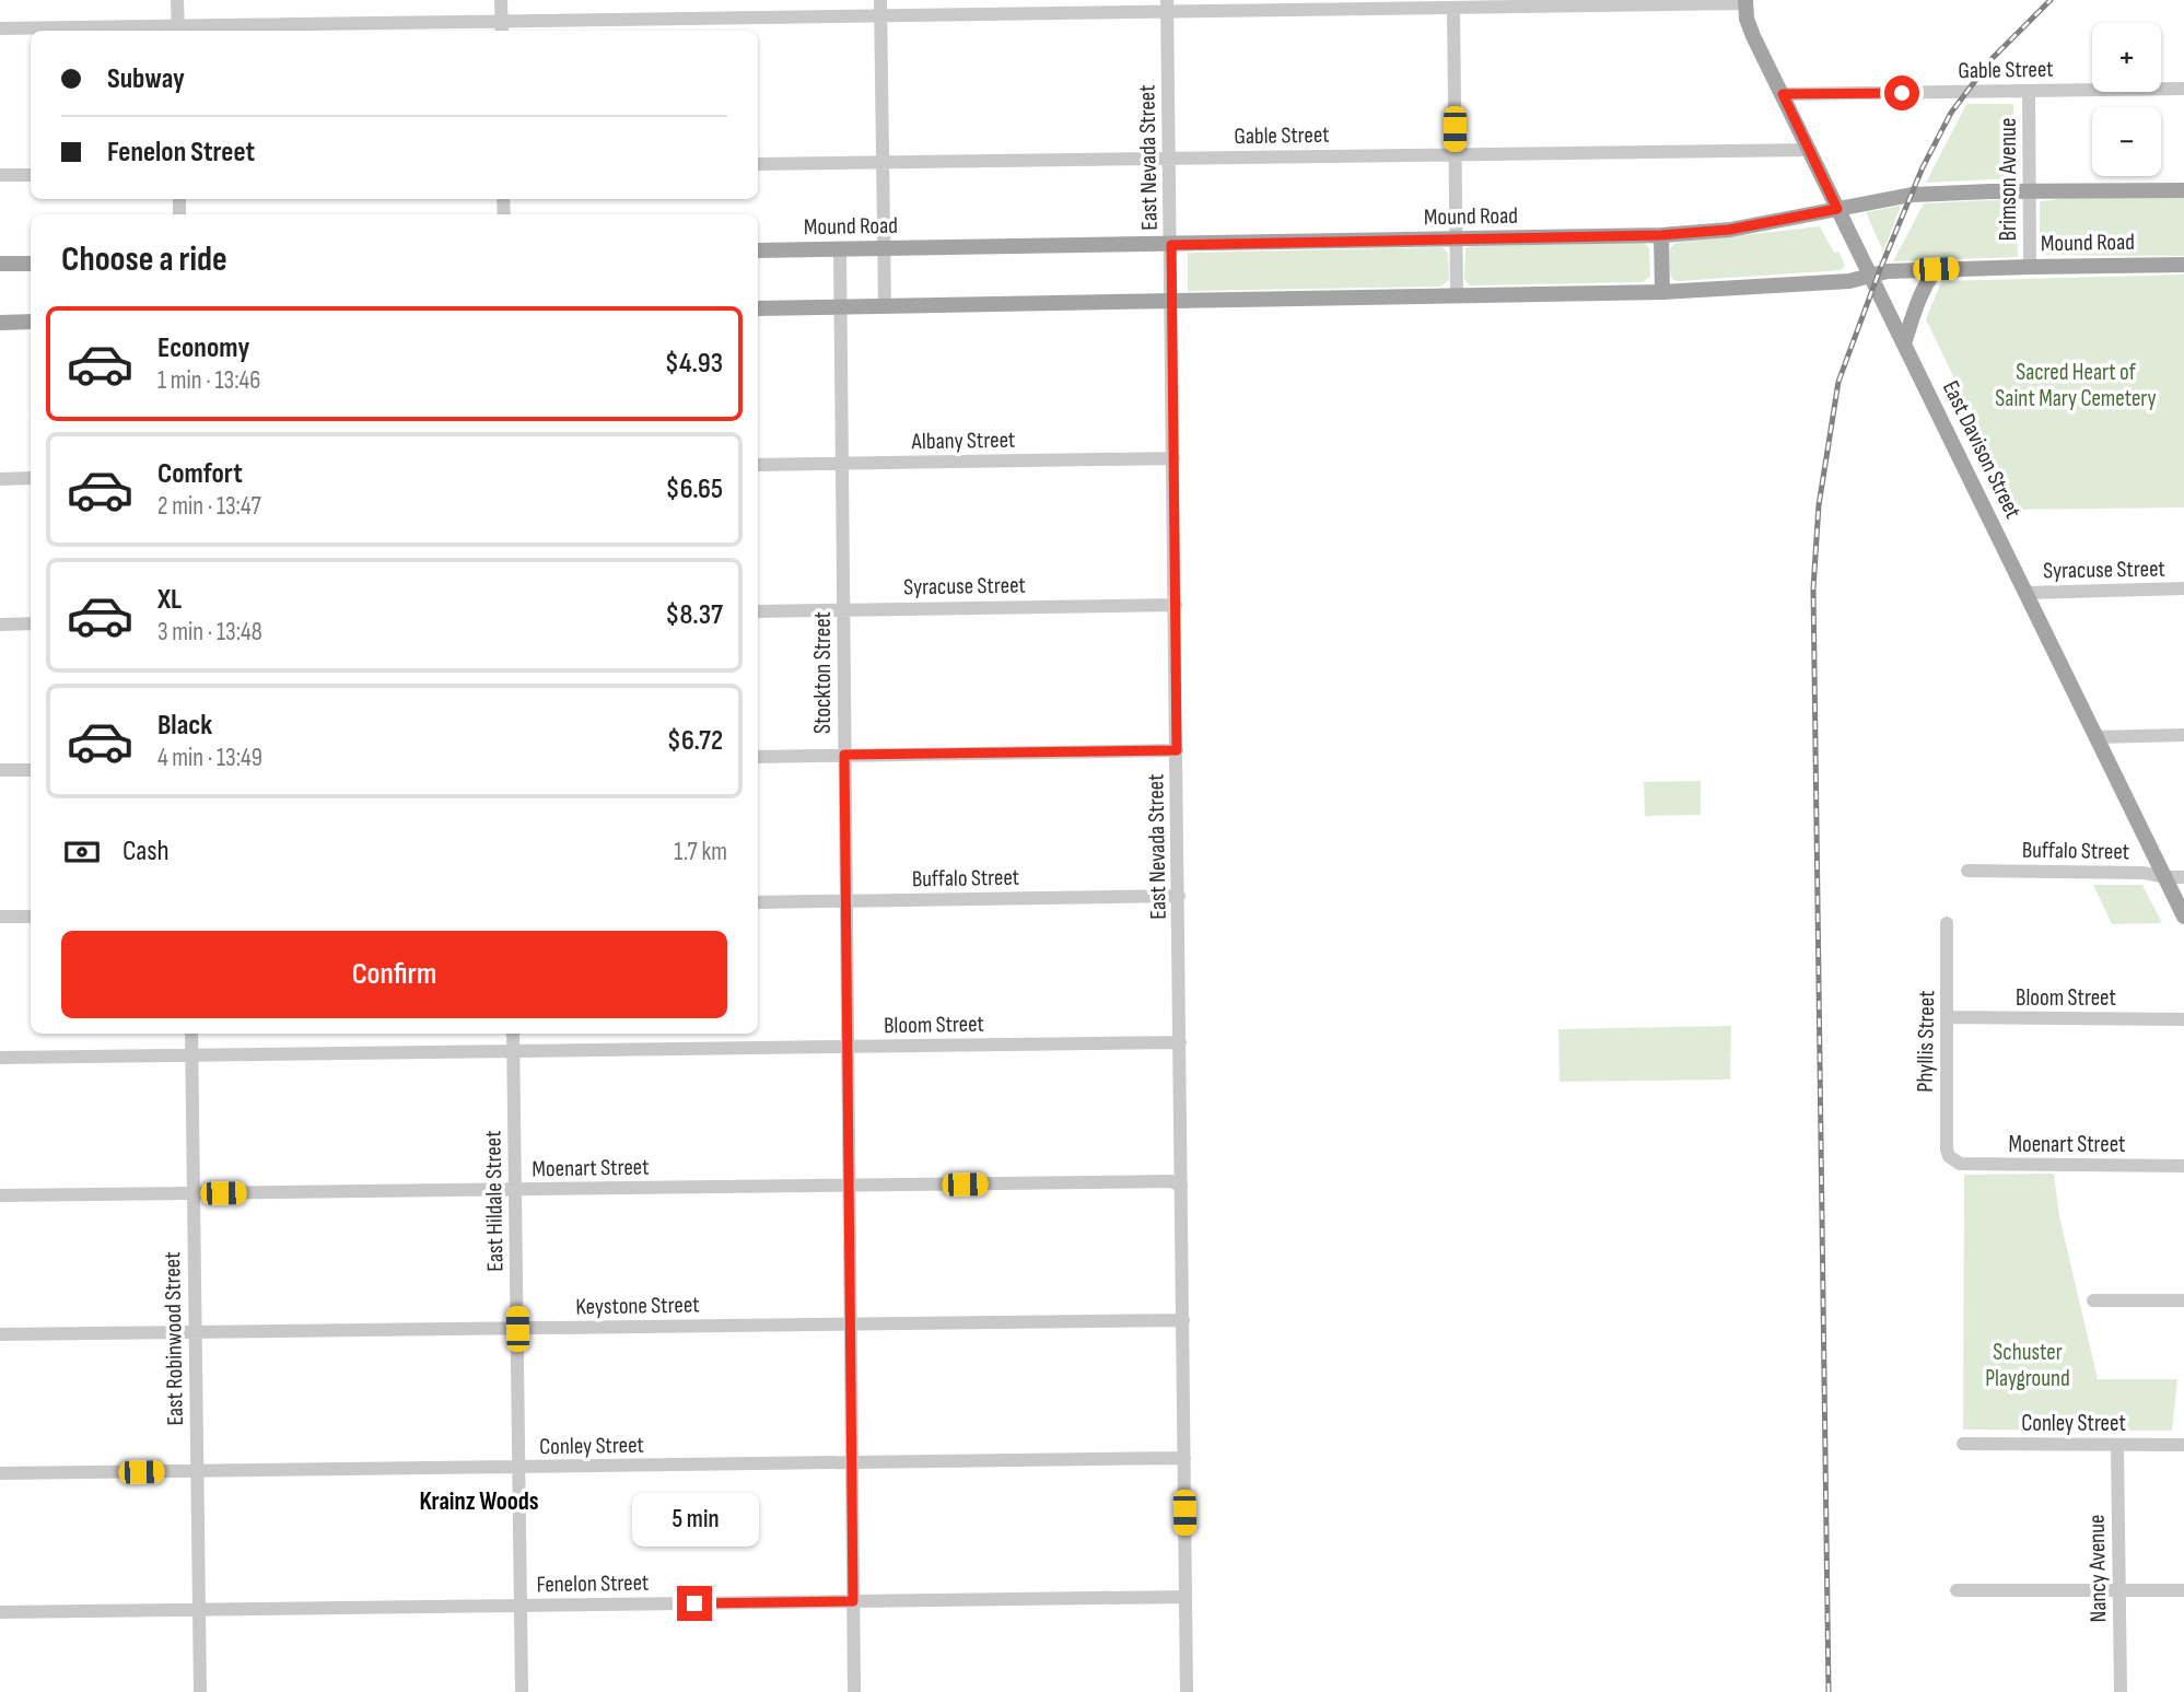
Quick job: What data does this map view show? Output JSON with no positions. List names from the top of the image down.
{
  "streets": {
    "main road": ["Mound Road", "East Davison Street"],
    "street": [
      "Gable Street",
      "East Nevada Street",
      "Brimson Avenue",
      "Albany Street",
      "Syracuse Street",
      "Stockton Street",
      "Buffalo Street",
      "Bloom Street",
      "Phyllis Street",
      "Moenart Street",
      "East Hildale Street",
      "Keystone Street",
      "East Robinwood Street",
      "Conley Street",
      "Nancy Avenue",
      "Fenelon Street"
    ]
  },
  "crossings": [
    ["Gable Street", "East Nevada Street"],
    ["Gable Street", "Brimson Avenue"],
    ["Gable Street", "East Davison Street"],
    ["East Nevada Street", "Mound Road"],
    ["East Nevada Street", "Albany Street"],
    ["East Nevada Street", "Syracuse Street"],
    ["East Nevada Street", "Buffalo Street"],
    ["East Nevada Street", "Bloom Street"],
    ["East Nevada Street", "Moenart Street"],
    ["East Nevada Street", "Keystone Street"],
    ["East Nevada Street", "Conley Street"],
    ["East Nevada Street", "Fenelon Street"],
    ["Brimson Avenue", "Mound Road"],
    ["Mound Road", "East Davison Street"],
    ["Mound Road", "Stockton Street"],
    ["Albany Street", "Stockton Street"],
    ["East Davison Street", "Syracuse Street"],
    ["East Davison Street", "Buffalo Street"],
    ["Syracuse Street", "Stockton Street"],
    ["Stockton Street", "Buffalo Street"],
    ["Stockton Street", "Bloom Street"],
    ["Stockton Street", "Moenart Street"],
    ["Stockton Street", "Keystone Street"],
    ["Stockton Street", "Conley Street"],
    ["Stockton Street", "Fenelon Street"],
    ["Bloom Street", "Phyllis Street"],
    ["Bloom Street", "East Hildale Street"],
    ["Bloom Street", "East Robinwood Street"],
    ["Phyllis Street", "Moenart Street"],
    ["Moenart Street", "East Hildale Street"],
    ["Moenart Street", "East Robinwood Street"],
    ["East Hildale Street", "Keystone Street"],
    ["East Hildale Street", "Conley Street"],
    ["East Hildale Street", "Fenelon Street"],
    ["Keystone Street", "East Robinwood Street"],
    ["East Robinwood Street", "Conley Street"],
    ["East Robinwood Street", "Fenelon Street"],
    ["Conley Street", "Nancy Avenue"]
  ],
  "districts": ["Krainz Woods"],
  "parks": ["Sacred Heart of Saint Mary Cemetery", "Schuster Playground"],
  "page": {
    "map_buttons": ["+", "−"],
    "banner": ["Subway", "Fenelon Street"],
    "heading": "Choose a ride",
    "list": [
      {
        "name": "Economy",
        "note": "1 min · 13:46",
        "value": "$4.93"
      },
      {
        "name": "Comfort",
        "note": "2 min · 13:47",
        "value": "$6.65"
      },
      {
        "name": "XL",
        "note": "3 min · 13:48",
        "value": "$8.37"
      },
      {
        "name": "Black",
        "note": "4 min · 13:49",
        "value": "$6.72"
      }
    ],
    "pay": ["Cash", "1.7 km"],
    "buttons": "Confirm",
    "bubble": "5 min"
  }
}
